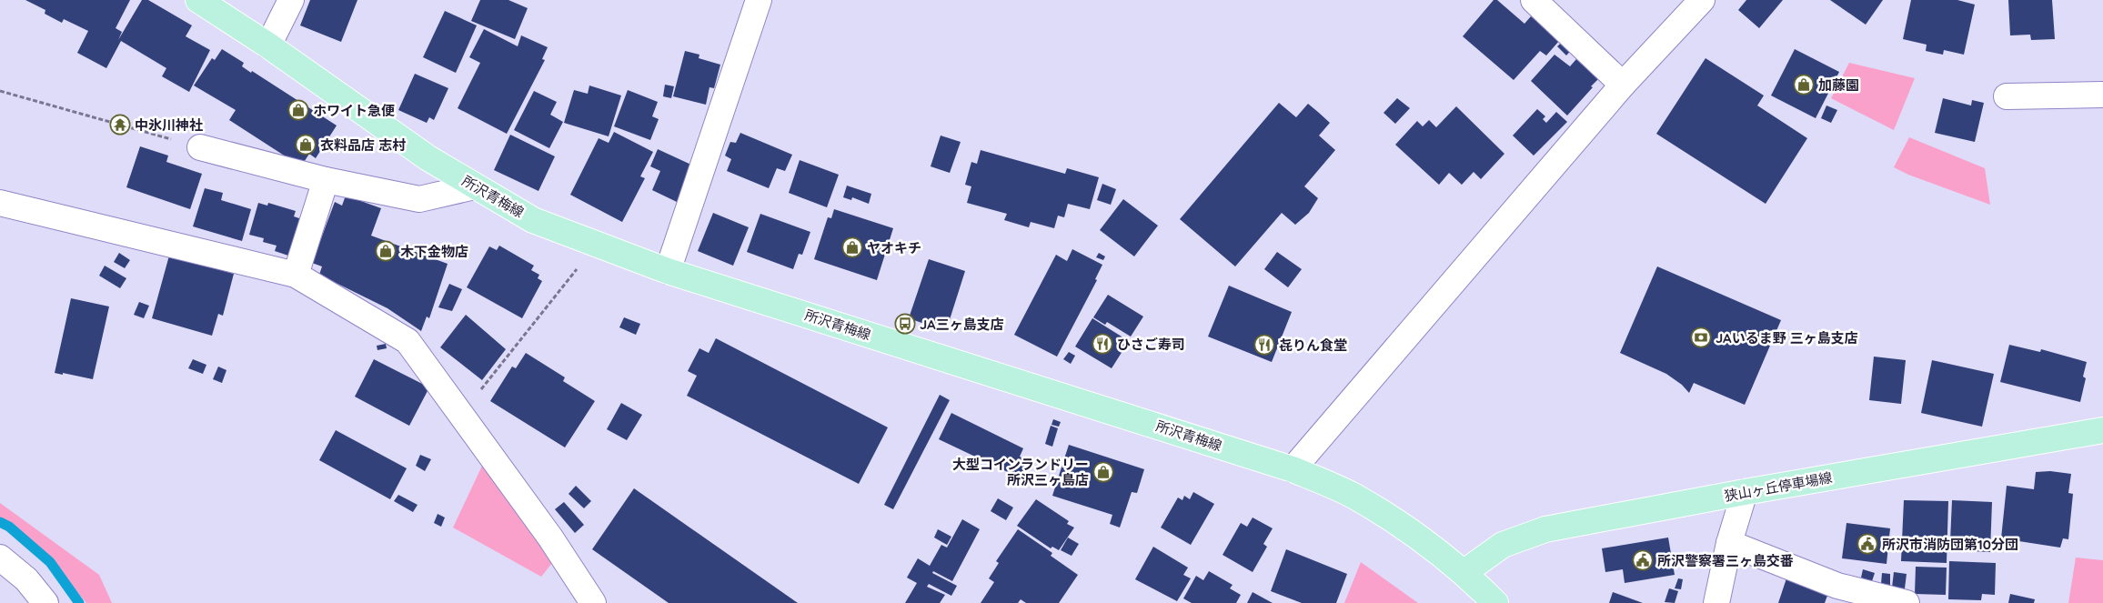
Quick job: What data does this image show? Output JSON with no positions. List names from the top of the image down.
{
  "streets": {
    "main road": ["所沢青梅線", "狭山ヶ丘停車場線"]
  },
  "crossings": [
    ["所沢青梅線", "狭山ヶ丘停車場線"]
  ],
  "places": {
    "shop": [
      "加藤園",
      "ホワイト急便",
      "衣料品店 志村",
      "ヤオキチ",
      "木下金物店",
      "大型コインランドリー 所沢三ヶ島店"
    ],
    "temple": ["中氷川神社"],
    "bus stop": ["JA三ヶ島支店"],
    "bank": ["JAいるま野 三ヶ島支店"],
    "restaurant": ["ひさご寿司", "㐂りん食堂"],
    "public building": ["所沢市消防団第10分団", "所沢警察署三ヶ島交番"]
  }
}
